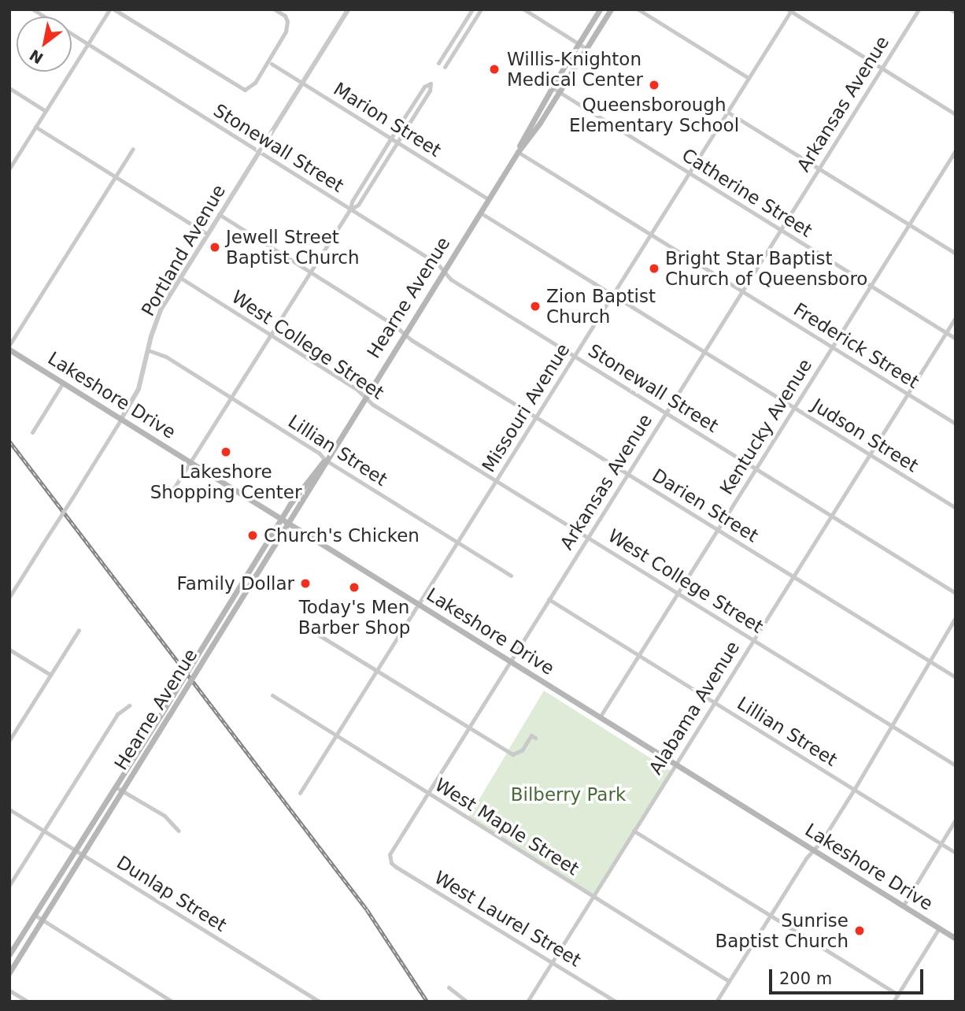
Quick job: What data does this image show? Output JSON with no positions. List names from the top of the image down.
{
  "streets": {
    "main road": ["Hearne Avenue", "Lakeshore Drive"],
    "street": [
      "Arkansas Avenue",
      "Marion Street",
      "Stonewall Street",
      "Catherine Street",
      "Portland Avenue",
      "West College Street",
      "Frederick Street",
      "Missouri Avenue",
      "Kentucky Avenue",
      "Judson Street",
      "Lillian Street",
      "Darien Street",
      "Alabama Avenue",
      "West Maple Street",
      "Dunlap Street",
      "West Laurel Street"
    ]
  },
  "crossings": [
    ["Arkansas Avenue", "Stonewall Street"],
    ["Arkansas Avenue", "Catherine Street"],
    ["Arkansas Avenue", "West College Street"],
    ["Arkansas Avenue", "Frederick Street"],
    ["Arkansas Avenue", "Lakeshore Drive"],
    ["Arkansas Avenue", "Judson Street"],
    ["Arkansas Avenue", "Lillian Street"],
    ["Arkansas Avenue", "Darien Street"],
    ["Arkansas Avenue", "West Maple Street"],
    ["Arkansas Avenue", "West Laurel Street"],
    ["Marion Street", "Portland Avenue"],
    ["Marion Street", "Hearne Avenue"],
    ["Stonewall Street", "Portland Avenue"],
    ["Stonewall Street", "Hearne Avenue"],
    ["Stonewall Street", "Missouri Avenue"],
    ["Stonewall Street", "Kentucky Avenue"],
    ["Stonewall Street", "Alabama Avenue"],
    ["Catherine Street", "Hearne Avenue"],
    ["Catherine Street", "Missouri Avenue"],
    ["Catherine Street", "Kentucky Avenue"],
    ["Catherine Street", "Alabama Avenue"],
    ["Portland Avenue", "West College Street"],
    ["Portland Avenue", "Lakeshore Drive"],
    ["Portland Avenue", "Lillian Street"],
    ["Portland Avenue", "Darien Street"],
    ["Hearne Avenue", "West College Street"],
    ["Hearne Avenue", "Frederick Street"],
    ["Hearne Avenue", "Lakeshore Drive"],
    ["Hearne Avenue", "Judson Street"],
    ["Hearne Avenue", "Lillian Street"],
    ["Hearne Avenue", "Darien Street"],
    ["Hearne Avenue", "Dunlap Street"],
    ["West College Street", "Missouri Avenue"],
    ["West College Street", "Kentucky Avenue"],
    ["West College Street", "Alabama Avenue"],
    ["Frederick Street", "Missouri Avenue"],
    ["Frederick Street", "Kentucky Avenue"],
    ["Frederick Street", "Alabama Avenue"],
    ["Lakeshore Drive", "Missouri Avenue"],
    ["Lakeshore Drive", "Kentucky Avenue"],
    ["Lakeshore Drive", "Alabama Avenue"],
    ["Missouri Avenue", "Judson Street"],
    ["Missouri Avenue", "Lillian Street"],
    ["Missouri Avenue", "Darien Street"],
    ["Missouri Avenue", "West Maple Street"],
    ["Kentucky Avenue", "Judson Street"],
    ["Kentucky Avenue", "Lillian Street"],
    ["Kentucky Avenue", "Darien Street"],
    ["Judson Street", "Alabama Avenue"],
    ["Lillian Street", "Alabama Avenue"],
    ["Darien Street", "Alabama Avenue"],
    ["Alabama Avenue", "West Maple Street"],
    ["Alabama Avenue", "West Laurel Street"]
  ],
  "parks": ["Bilberry Park"],
  "places": [
    "Willis-Knighton Medical Center",
    "Queensborough Elementary School",
    "Jewell Street Baptist Church",
    "Bright Star Baptist Church of Queensboro",
    "Zion Baptist Church",
    "Lakeshore Shopping Center",
    "Church's Chicken",
    "Family Dollar",
    "Today's Men Barber Shop",
    "Sunrise Baptist Church"
  ],
  "scale_bar": "200 m",
  "north": "bottom left"
}
